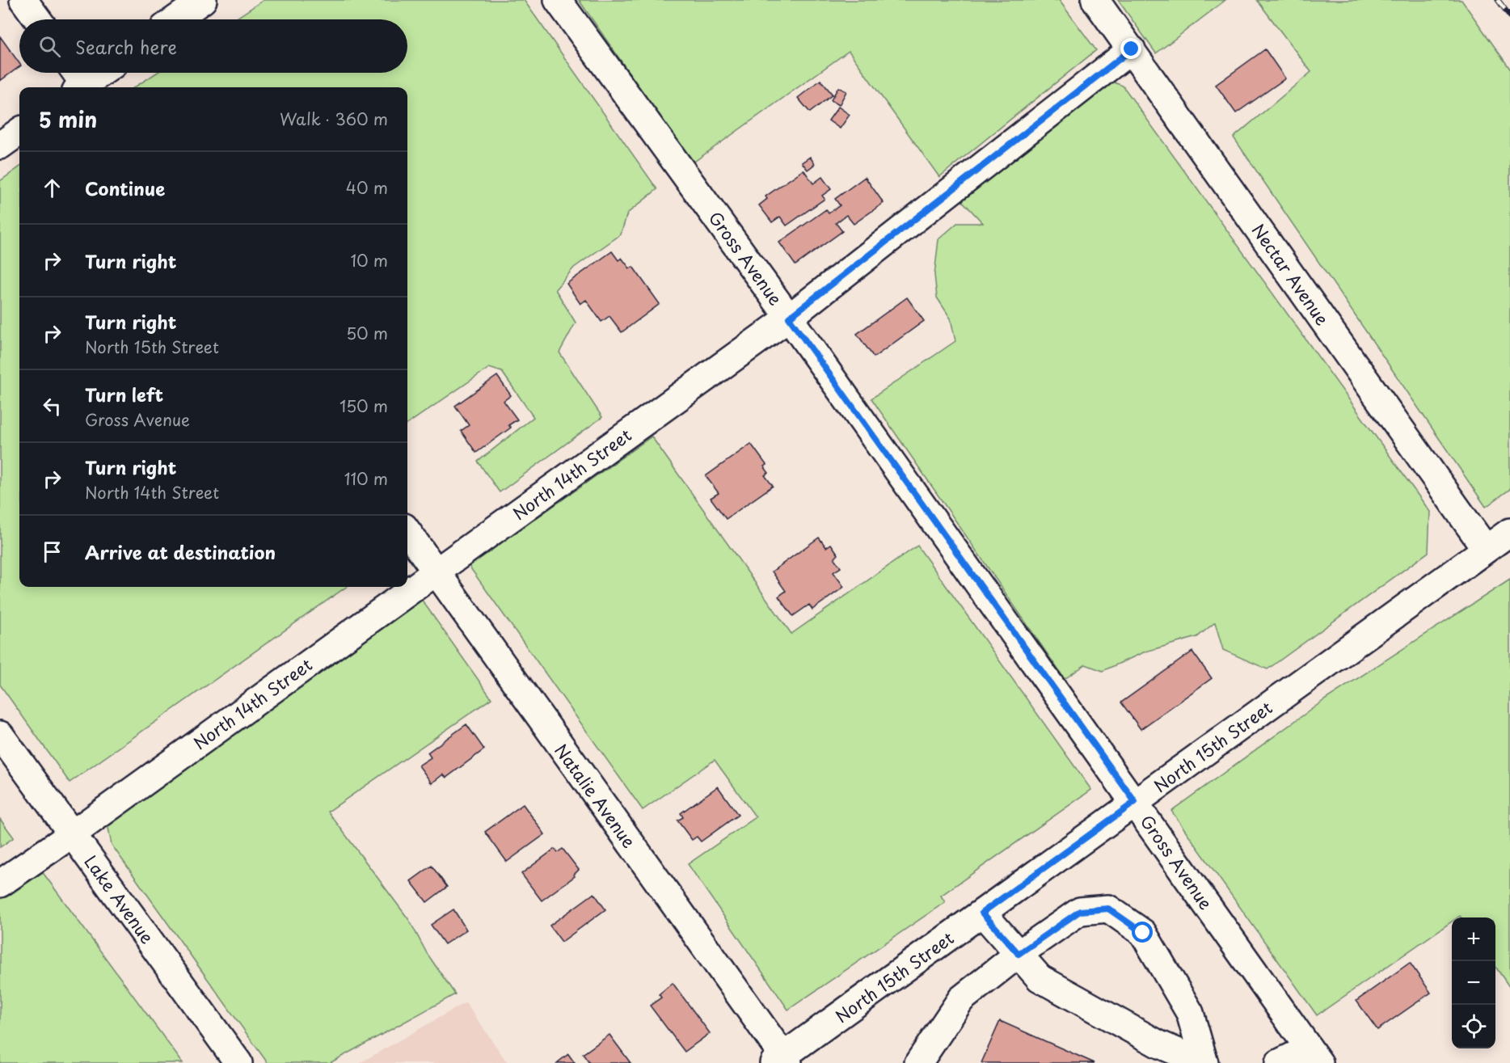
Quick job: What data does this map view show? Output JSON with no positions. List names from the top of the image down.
{
  "streets": {
    "street": [
      "Gross Avenue",
      "Nectar Avenue",
      "North 14th Street",
      "North 15th Street",
      "Natalie Avenue",
      "Lake Avenue"
    ]
  },
  "crossings": [
    ["Gross Avenue", "North 14th Street"],
    ["Gross Avenue", "North 15th Street"],
    ["Nectar Avenue", "North 14th Street"],
    ["Nectar Avenue", "North 15th Street"],
    ["North 14th Street", "Natalie Avenue"],
    ["North 14th Street", "Lake Avenue"],
    ["North 15th Street", "Natalie Avenue"]
  ],
  "page": {
    "search": "Search here",
    "heading": ["5 min", "Walk · 360 m"],
    "list": [
      ["Continue", "40 m"],
      ["Turn right", "10 m"],
      ["Turn right", "North 15th Street", "50 m"],
      ["Turn left", "Gross Avenue", "150 m"],
      ["Turn right", "North 14th Street", "110 m"],
      "Arrive at destination"
    ],
    "map_buttons": ["+", "−"]
  }
}
